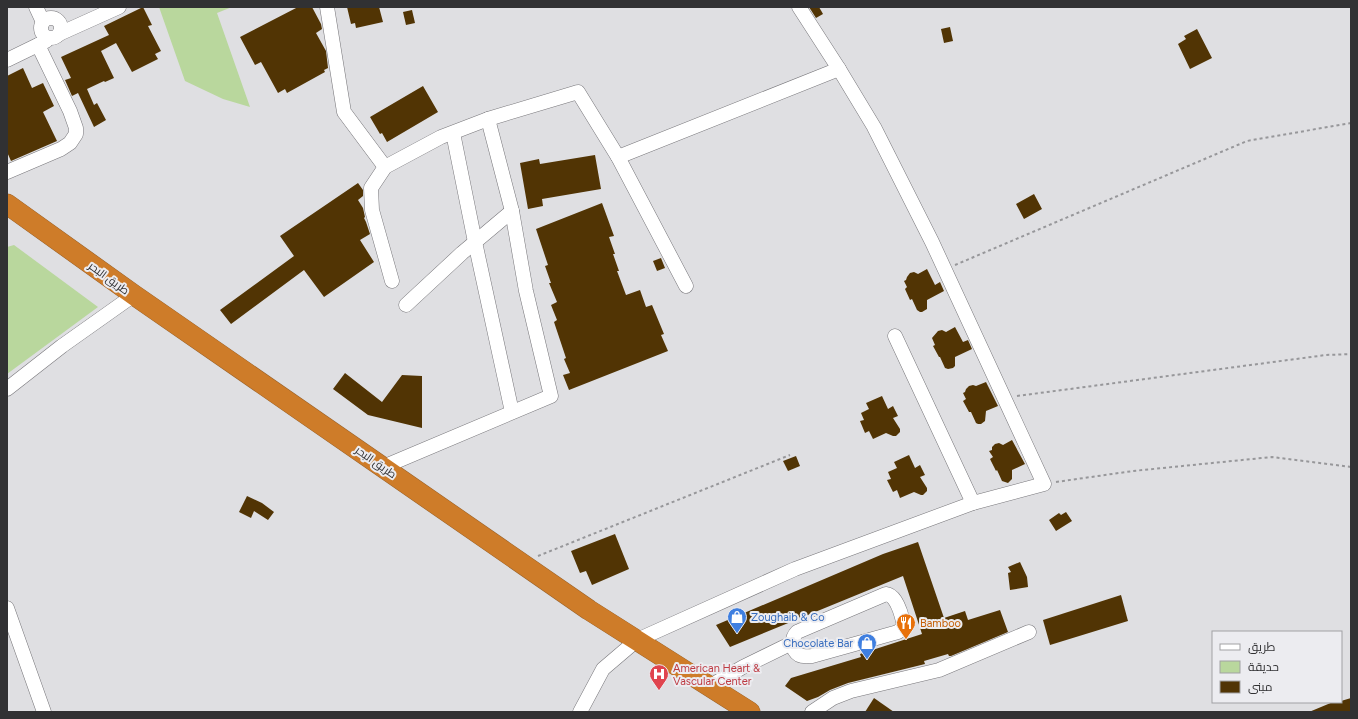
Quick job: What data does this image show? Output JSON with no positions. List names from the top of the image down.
{
  "streets": {
    "highway": ["طريق البحر"]
  },
  "places": {
    "shop": ["Zoughaib & Co", "Chocolate Bar"],
    "restaurant": ["Bamboo"],
    "hospital": ["American Heart & Vascular Center"]
  },
  "legend": ["طريق", "حديقة", "مبنى"]
}
